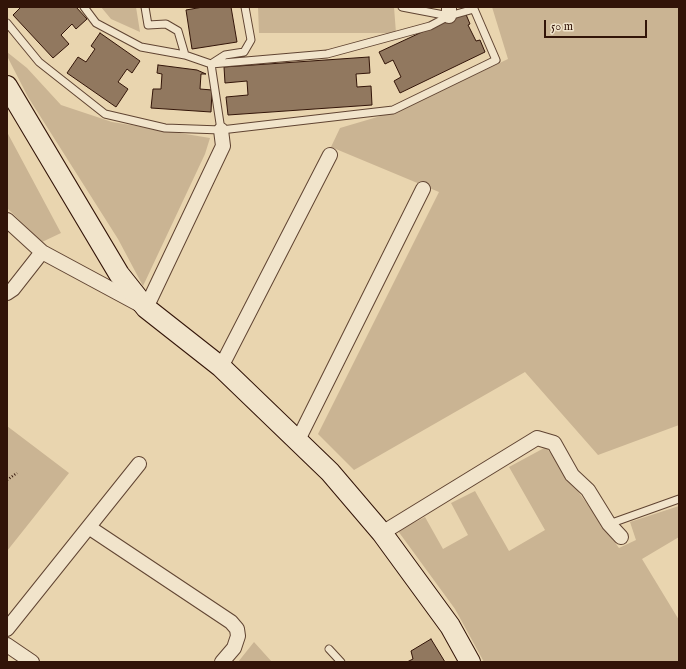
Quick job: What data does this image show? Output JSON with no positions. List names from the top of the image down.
{
  "scale_bar": "50 m"
}
